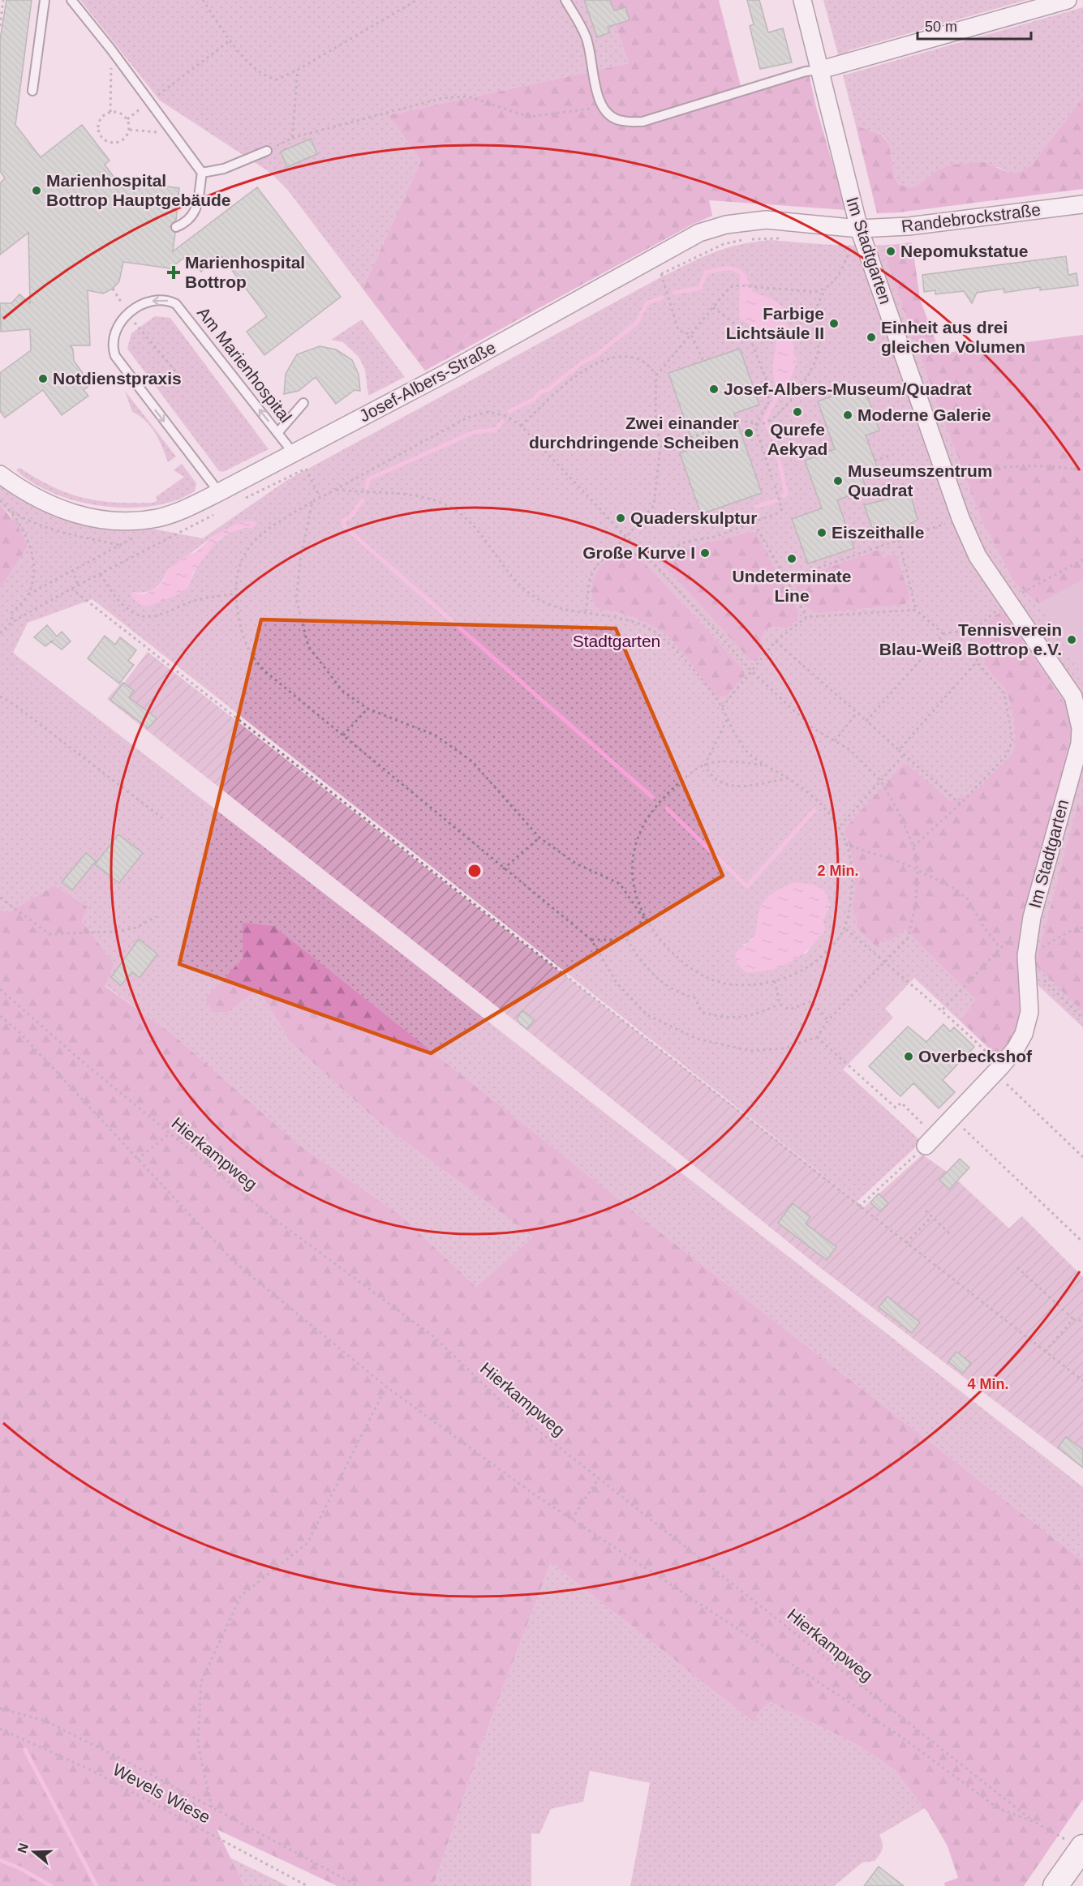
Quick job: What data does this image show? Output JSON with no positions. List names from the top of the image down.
{
  "streets": {
    "street": ["Randebrockstraße", "Im Stadtgarten", "Josef-Albers-Straße"],
    "lane": ["Am Marienhospital"],
    "path": ["Hierkampweg", "Wevels Wiese"]
  },
  "crossings": [
    ["Randebrockstraße", "Im Stadtgarten"],
    ["Randebrockstraße", "Josef-Albers-Straße"],
    ["Im Stadtgarten", "Josef-Albers-Straße"],
    ["Am Marienhospital", "Josef-Albers-Straße"]
  ],
  "parks": ["Stadtgarten"],
  "places": {
    "other": [
      "Marienhospital Bottrop Hauptgebäude",
      "Nepomukstatue",
      "Farbige Lichtsäule II",
      "Einheit aus drei gleichen Volumen",
      "Notdienstpraxis",
      "Josef-Albers-Museum/Quadrat",
      "Qurefe Aekyad",
      "Moderne Galerie",
      "Zwei einander durchdringende Scheiben",
      "Museumszentrum Quadrat",
      "Quaderskulptur",
      "Eiszeithalle",
      "Große Kurve I",
      "Undeterminate Line",
      "Tennisverein Blau-Weiß Bottrop e.V.",
      "Overbeckshof"
    ],
    "health": ["Marienhospital Bottrop"]
  },
  "scale_bar": "50 m",
  "north": "left",
  "rings": ["2 Min.", "4 Min."]
}
